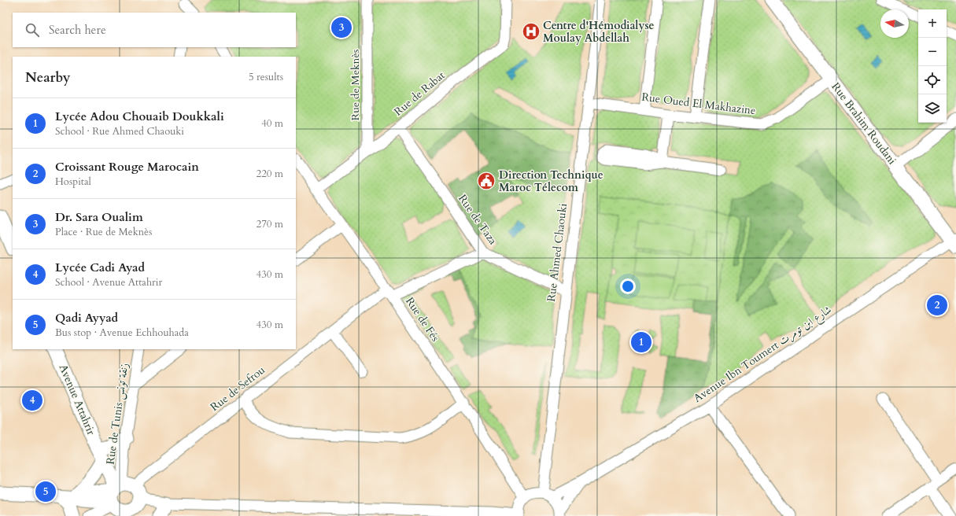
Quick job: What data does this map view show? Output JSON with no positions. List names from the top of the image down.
{
  "streets": {
    "street": [
      "Rue de Meknès",
      "Rue de Rabat",
      "Rue Oued El Makhazine",
      "Rue Brahim Roudani",
      "Rue de Taza",
      "Rue Ahmed Chaouki",
      "Rue de Fés",
      "Avenue Ibn Toumert شارع ابن تومرت",
      "Rue de Sefrou",
      "Avenue Attahrir",
      "Rue de Tunis زنقة تونس"
    ]
  },
  "crossings": [
    ["Rue de Meknès", "Rue de Rabat"],
    ["Rue de Rabat", "Rue de Taza"],
    ["Rue de Rabat", "Rue de Fés"],
    ["Rue Oued El Makhazine", "Rue Brahim Roudani"],
    ["Rue Oued El Makhazine", "Rue Ahmed Chaouki"],
    ["Rue Brahim Roudani", "Avenue Ibn Toumert شارع ابن تومرت"],
    ["Rue de Taza", "Rue Ahmed Chaouki"],
    ["Rue de Taza", "Rue de Sefrou"],
    ["Rue Ahmed Chaouki", "Rue de Fés"],
    ["Rue Ahmed Chaouki", "Avenue Ibn Toumert شارع ابن تومرت"],
    ["Rue de Fés", "Avenue Ibn Toumert شارع ابن تومرت"],
    ["Rue de Fés", "Rue de Sefrou"],
    ["Rue de Sefrou", "Avenue Attahrir"],
    ["Rue de Sefrou", "Rue de Tunis زنقة تونس"],
    ["Avenue Attahrir", "Rue de Tunis زنقة تونس"]
  ],
  "places": {
    "hospital": ["Centre d'Hémodialyse Moulay Abdellah"],
    "public building": ["Direction Technique Maroc Télecom"]
  },
  "north": "left",
  "page": {
    "map_buttons": ["+", "−"],
    "search": "Search here",
    "pins": [
      "3",
      "2",
      "1",
      "4",
      "5"
    ],
    "heading": ["Nearby", "5 results"],
    "list": [
      {
        "mark": "1",
        "name": "Lycée Adou Chouaib Doukkali",
        "note": "School · Rue Ahmed Chaouki",
        "value": "40 m"
      },
      {
        "mark": "2",
        "name": "Croissant Rouge Marocain",
        "note": "Hospital",
        "value": "220 m"
      },
      {
        "mark": "3",
        "name": "Dr. Sara Oualim",
        "note": "Place · Rue de Meknès",
        "value": "270 m"
      },
      {
        "mark": "4",
        "name": "Lycée Cadi Ayad",
        "note": "School · Avenue Attahrir",
        "value": "430 m"
      },
      {
        "mark": "5",
        "name": "Qadi Ayyad",
        "note": "Bus stop · Avenue Echhouhada",
        "value": "430 m"
      }
    ]
  }
}
